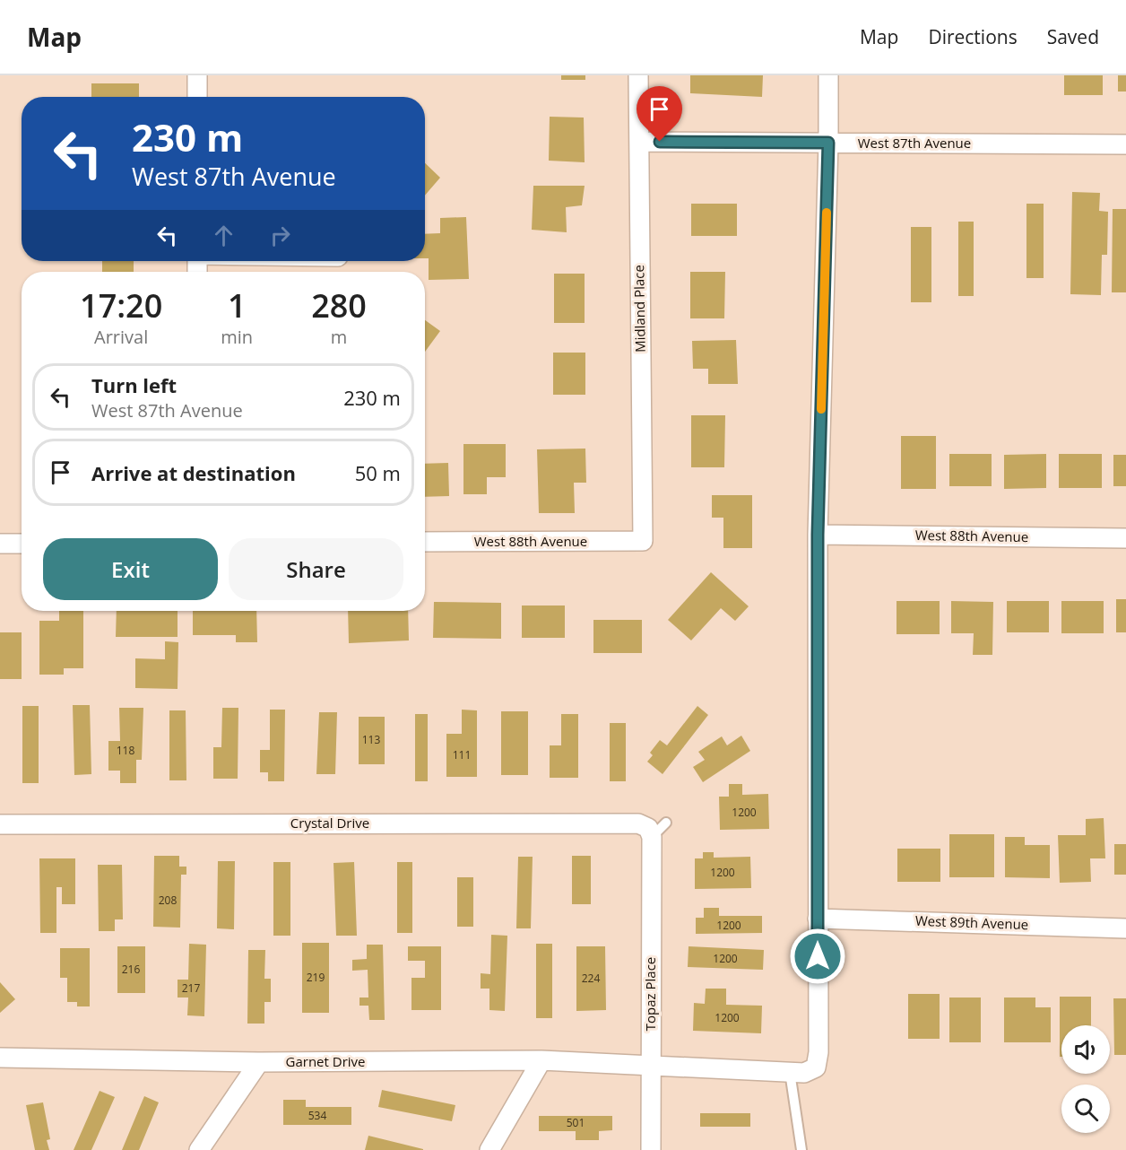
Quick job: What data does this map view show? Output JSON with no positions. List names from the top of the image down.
{
  "streets": {
    "street": [
      "West 87th Avenue",
      "Midland Place",
      "West 88th Avenue",
      "Crystal Drive",
      "West 89th Avenue",
      "Topaz Place",
      "Garnet Drive"
    ]
  },
  "crossings": [
    ["West 87th Avenue", "Midland Place"],
    ["Midland Place", "West 88th Avenue"],
    ["Crystal Drive", "Topaz Place"],
    ["West 89th Avenue", "Garnet Drive"],
    ["Topaz Place", "Garnet Drive"]
  ],
  "house_numbers": [
    "113",
    "118",
    "111",
    "1200",
    "1200",
    "208",
    "1200",
    "1200",
    "216",
    "219",
    "224",
    "217",
    "1200",
    "534",
    "501"
  ],
  "page": {
    "header": "Map",
    "nav": ["Map", "Directions", "Saved"],
    "turn": ["230 m", "West 87th Avenue"],
    "eta": [
      "17:20",
      "Arrival",
      "1",
      "min",
      "280",
      "m"
    ],
    "list": [
      {
        "name": "Turn left",
        "note": "West 87th Avenue",
        "value": "230 m"
      },
      {
        "name": "Arrive at destination",
        "value": "50 m"
      }
    ],
    "buttons": ["Exit", "Share"]
  }
}
